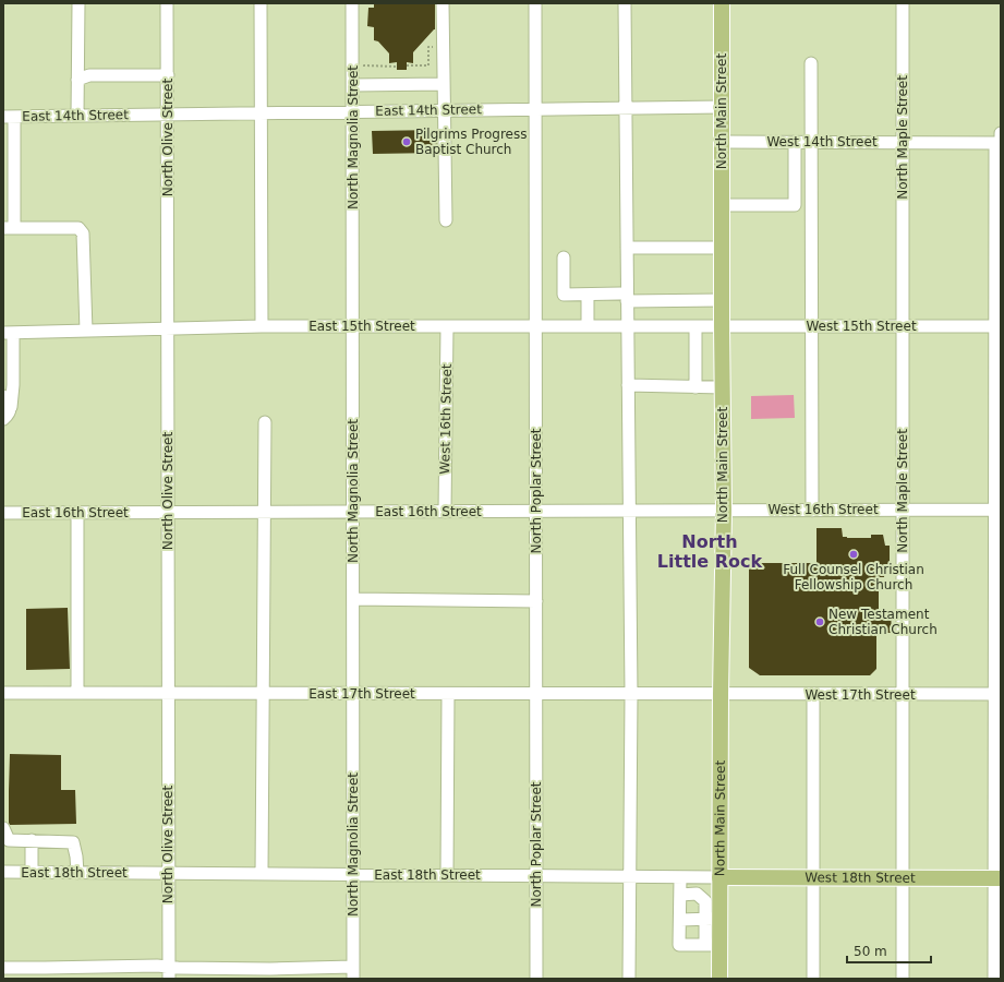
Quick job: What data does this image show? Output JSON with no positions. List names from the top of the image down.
{
  "streets": {
    "main road": ["North Main Street", "West 18th Street"],
    "street": [
      "East 14th Street",
      "North Olive Street",
      "North Magnolia Street",
      "North Maple Street",
      "West 14th Street",
      "East 15th Street",
      "West 15th Street",
      "West 16th Street",
      "North Poplar Street",
      "East 16th Street",
      "East 17th Street",
      "West 17th Street",
      "East 18th Street"
    ]
  },
  "crossings": [
    ["East 14th Street", "North Main Street"],
    ["East 14th Street", "North Olive Street"],
    ["East 14th Street", "North Magnolia Street"],
    ["East 14th Street", "North Poplar Street"],
    ["North Main Street", "West 14th Street"],
    ["North Main Street", "East 15th Street"],
    ["North Main Street", "West 15th Street"],
    ["North Main Street", "West 16th Street"],
    ["North Main Street", "East 16th Street"],
    ["North Main Street", "East 17th Street"],
    ["North Main Street", "West 17th Street"],
    ["North Main Street", "East 18th Street"],
    ["North Main Street", "West 18th Street"],
    ["North Olive Street", "East 15th Street"],
    ["North Olive Street", "East 16th Street"],
    ["North Olive Street", "East 17th Street"],
    ["North Olive Street", "East 18th Street"],
    ["North Magnolia Street", "East 15th Street"],
    ["North Magnolia Street", "East 16th Street"],
    ["North Magnolia Street", "East 17th Street"],
    ["North Magnolia Street", "East 18th Street"],
    ["North Maple Street", "West 14th Street"],
    ["North Maple Street", "West 15th Street"],
    ["North Maple Street", "West 16th Street"],
    ["North Maple Street", "West 17th Street"],
    ["North Maple Street", "West 18th Street"],
    ["East 15th Street", "West 15th Street"],
    ["East 15th Street", "West 16th Street"],
    ["East 15th Street", "North Poplar Street"],
    ["West 16th Street", "East 16th Street"],
    ["North Poplar Street", "East 16th Street"],
    ["North Poplar Street", "East 17th Street"],
    ["North Poplar Street", "East 18th Street"],
    ["East 17th Street", "West 17th Street"],
    ["East 18th Street", "West 18th Street"]
  ],
  "districts": ["North Little Rock"],
  "places": ["Pilgrims Progress Baptist Church", "Full Counsel Christian Fellowship Church", "New Testament Christian Church"],
  "scale_bar": "50 m"
}
